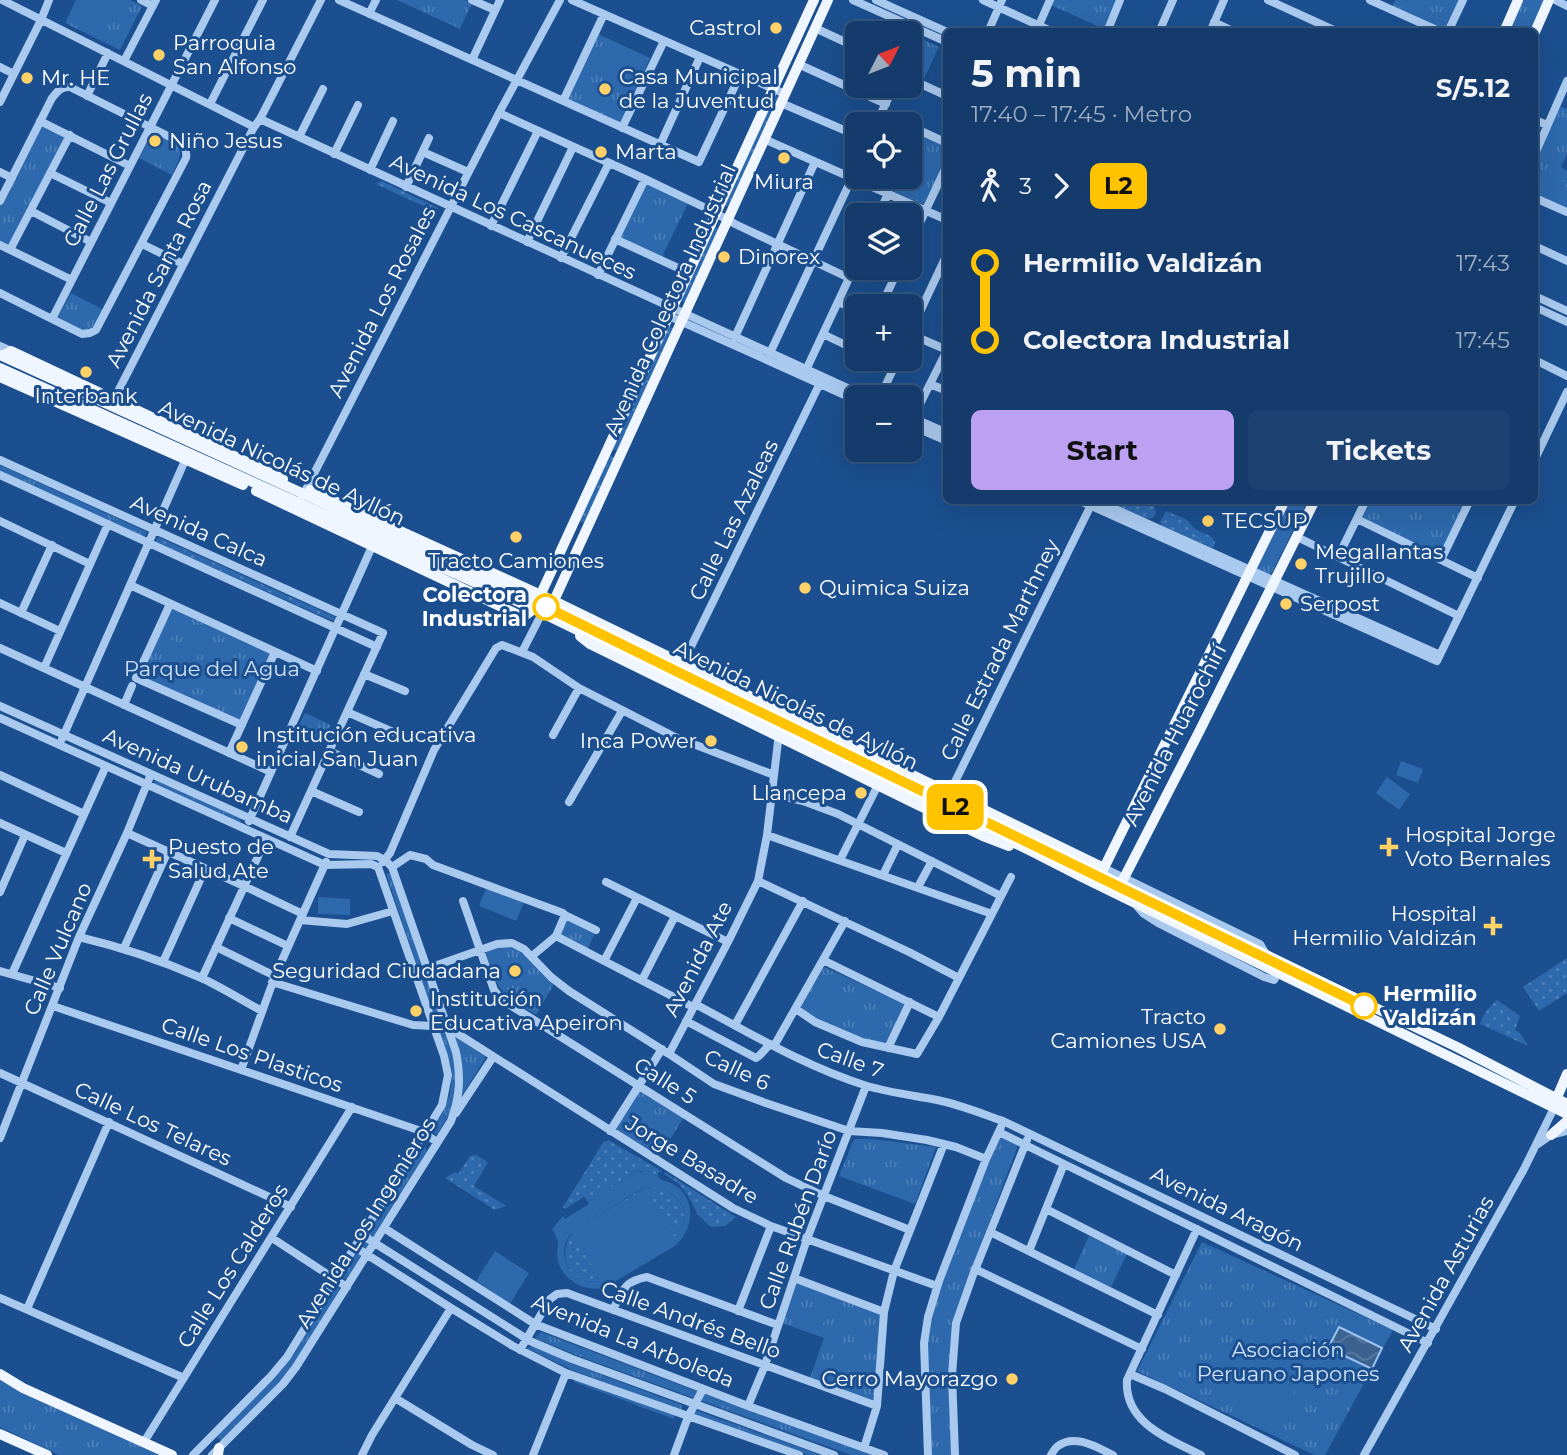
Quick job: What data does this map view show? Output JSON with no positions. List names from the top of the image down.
{
  "streets": {
    "main road": ["Avenida Colectora Industrial", "Avenida Nicolás de Ayllón", "Avenida Huarochirí"],
    "street": [
      "Calle Las Grullas",
      "Avenida Los Cascanueces",
      "Avenida Santa Rosa",
      "Avenida Los Rosales",
      "Calle Las Azaleas",
      "Avenida Calca",
      "Calle Estrada Marthney",
      "Avenida Urubamba",
      "Calle Vulcano",
      "Avenida Ate",
      "Calle Los Plasticos",
      "Calle 7",
      "Calle 6",
      "Calle 5",
      "Calle Los Telares",
      "Jorge Basadre",
      "Avenida Aragón",
      "Calle Rubén Darío",
      "Avenida Los Ingenieros",
      "Calle Los Calderos",
      "Avenida Asturias",
      "Calle Andrés Bello",
      "Avenida La Arboleda"
    ]
  },
  "crossings": [
    ["Calle Las Grullas", "Avenida Los Cascanueces"],
    ["Avenida Los Cascanueces", "Avenida Santa Rosa"],
    ["Avenida Los Cascanueces", "Avenida Colectora Industrial"],
    ["Avenida Los Cascanueces", "Avenida Los Rosales"],
    ["Avenida Los Cascanueces", "Calle Las Azaleas"],
    ["Avenida Santa Rosa", "Avenida Nicolás de Ayllón"],
    ["Avenida Colectora Industrial", "Avenida Nicolás de Ayllón"],
    ["Avenida Los Rosales", "Avenida Nicolás de Ayllón"],
    ["Avenida Nicolás de Ayllón", "Calle Las Azaleas"],
    ["Avenida Nicolás de Ayllón", "Calle Estrada Marthney"],
    ["Avenida Nicolás de Ayllón", "Avenida Huarochirí"],
    ["Avenida Nicolás de Ayllón", "Avenida Ate"],
    ["Avenida Nicolás de Ayllón", "Avenida Asturias"],
    ["Avenida Urubamba", "Calle Vulcano"],
    ["Avenida Urubamba", "Avenida Los Ingenieros"],
    ["Calle Vulcano", "Calle Los Plasticos"],
    ["Calle Vulcano", "Calle Los Telares"],
    ["Avenida Ate", "Calle 7"],
    ["Avenida Ate", "Calle 6"],
    ["Avenida Ate", "Calle 5"],
    ["Avenida Ate", "Jorge Basadre"],
    ["Calle Los Plasticos", "Avenida Los Ingenieros"],
    ["Calle Los Plasticos", "Calle Los Calderos"],
    ["Calle 7", "Avenida Aragón"],
    ["Calle 7", "Calle Rubén Darío"],
    ["Calle 6", "Calle 5"],
    ["Calle 6", "Calle Rubén Darío"],
    ["Calle 6", "Avenida Los Ingenieros"],
    ["Calle 5", "Calle Rubén Darío"],
    ["Calle Los Telares", "Calle Los Calderos"],
    ["Jorge Basadre", "Calle Rubén Darío"],
    ["Jorge Basadre", "Avenida Los Ingenieros"],
    ["Avenida Aragón", "Avenida Asturias"],
    ["Calle Rubén Darío", "Calle Andrés Bello"],
    ["Calle Rubén Darío", "Avenida La Arboleda"],
    ["Avenida Los Ingenieros", "Avenida La Arboleda"],
    ["Calle Andrés Bello", "Avenida La Arboleda"]
  ],
  "parks": ["Parque del Agua", "Asociación Peruano Japones"],
  "places": {
    "other": [
      "Castrol",
      "Parroquia San Alfonso",
      "Mr. HE",
      "Casa Municipal de la Juventud",
      "Niño Jesus",
      "Marta",
      "Miura",
      "Dinorex",
      "Interbank",
      "TECSUP",
      "Tracto Camiones",
      "Megallantas Trujillo",
      "Quimica Suiza",
      "Serpost",
      "Colectora Industrial",
      "Inca Power",
      "Institución educativa inicial San Juan",
      "Llancepa",
      "Seguridad Ciudadana",
      "Hermilio Valdizán",
      "Institución Educativa Apeiron",
      "Tracto Camiones USA",
      "Cerro Mayorazgo"
    ],
    "health": ["Hospital Jorge Voto Bernales", "Puesto de Salud Ate", "Hospital Hermilio Valdizán"]
  },
  "lines": ["metro line L2"],
  "north": "top right",
  "page": {
    "on_map": "L2",
    "map_buttons": ["+", "−"],
    "heading": ["5 min", "17:40 – 17:45 · Metro", "S/5.12"],
    "legs": ["3", "L2"],
    "list": [
      {
        "name": "Hermilio Valdizán",
        "value": "17:43"
      },
      {
        "name": "Colectora Industrial",
        "value": "17:45"
      }
    ],
    "buttons": ["Start", "Tickets"]
  }
}
